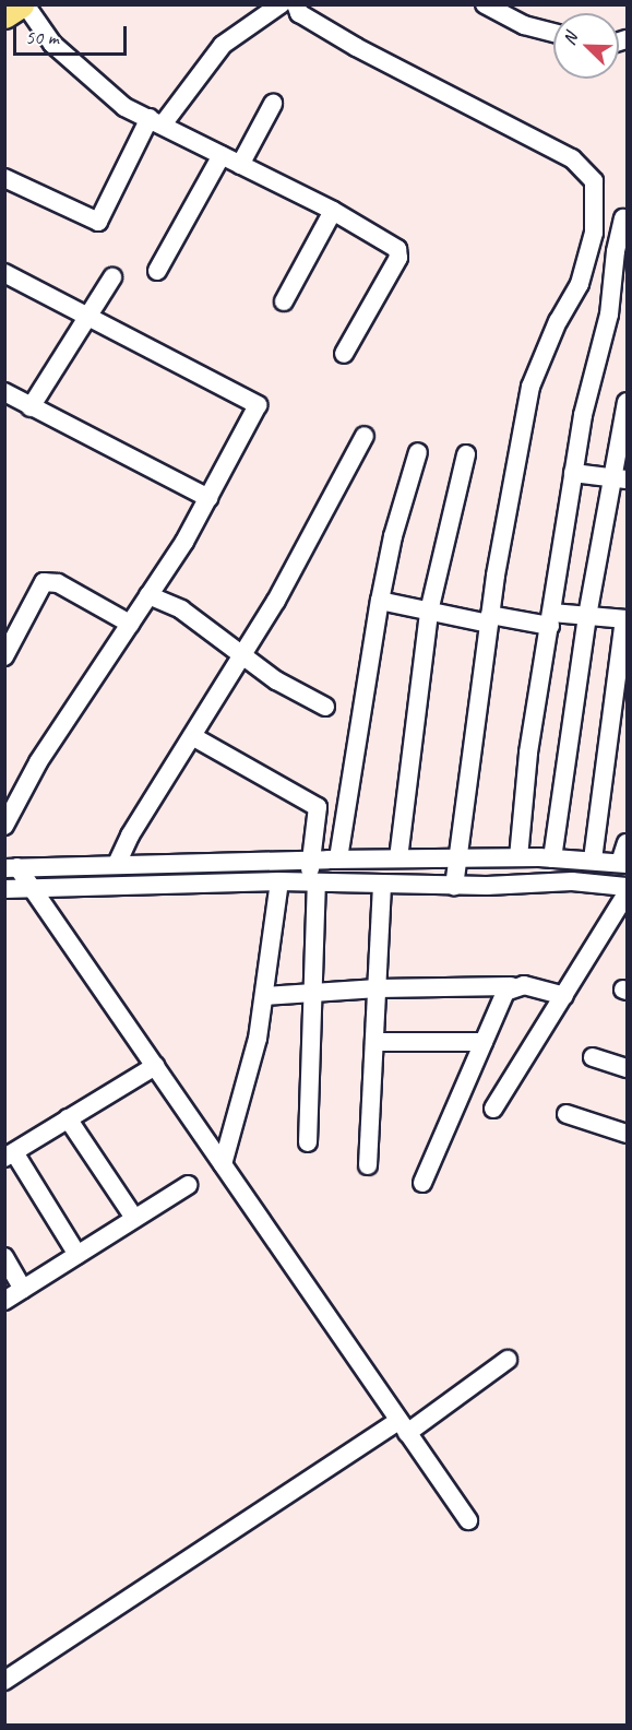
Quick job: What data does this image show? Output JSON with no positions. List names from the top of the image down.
{
  "scale_bar": "50 m",
  "north": "top left"
}
